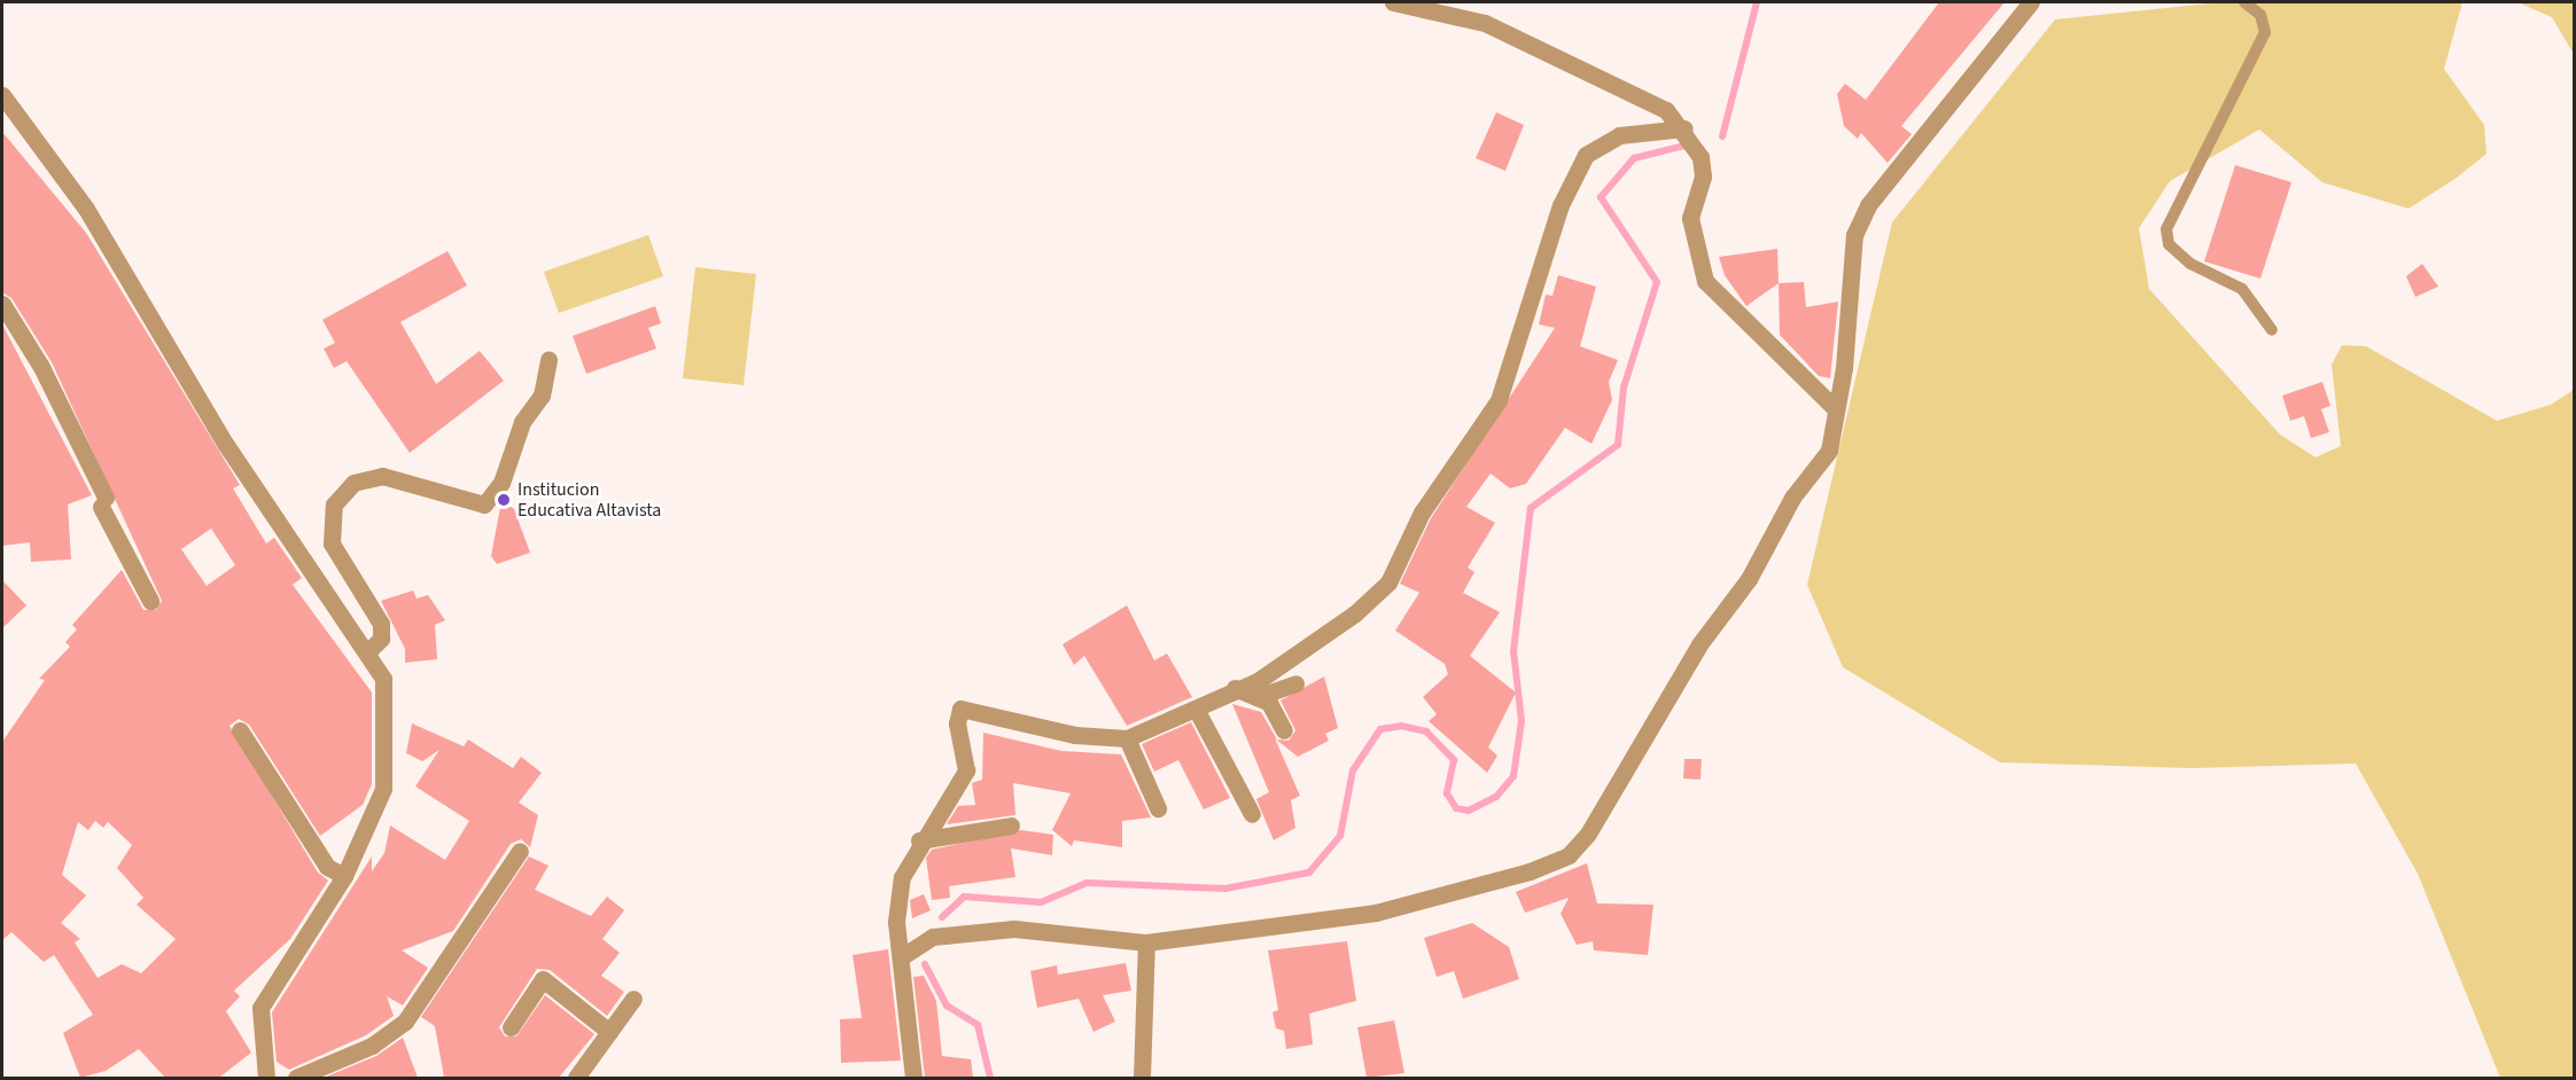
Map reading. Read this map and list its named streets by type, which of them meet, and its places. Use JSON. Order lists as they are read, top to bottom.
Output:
{
  "places": ["Institucion Educativa Altavista"]
}
